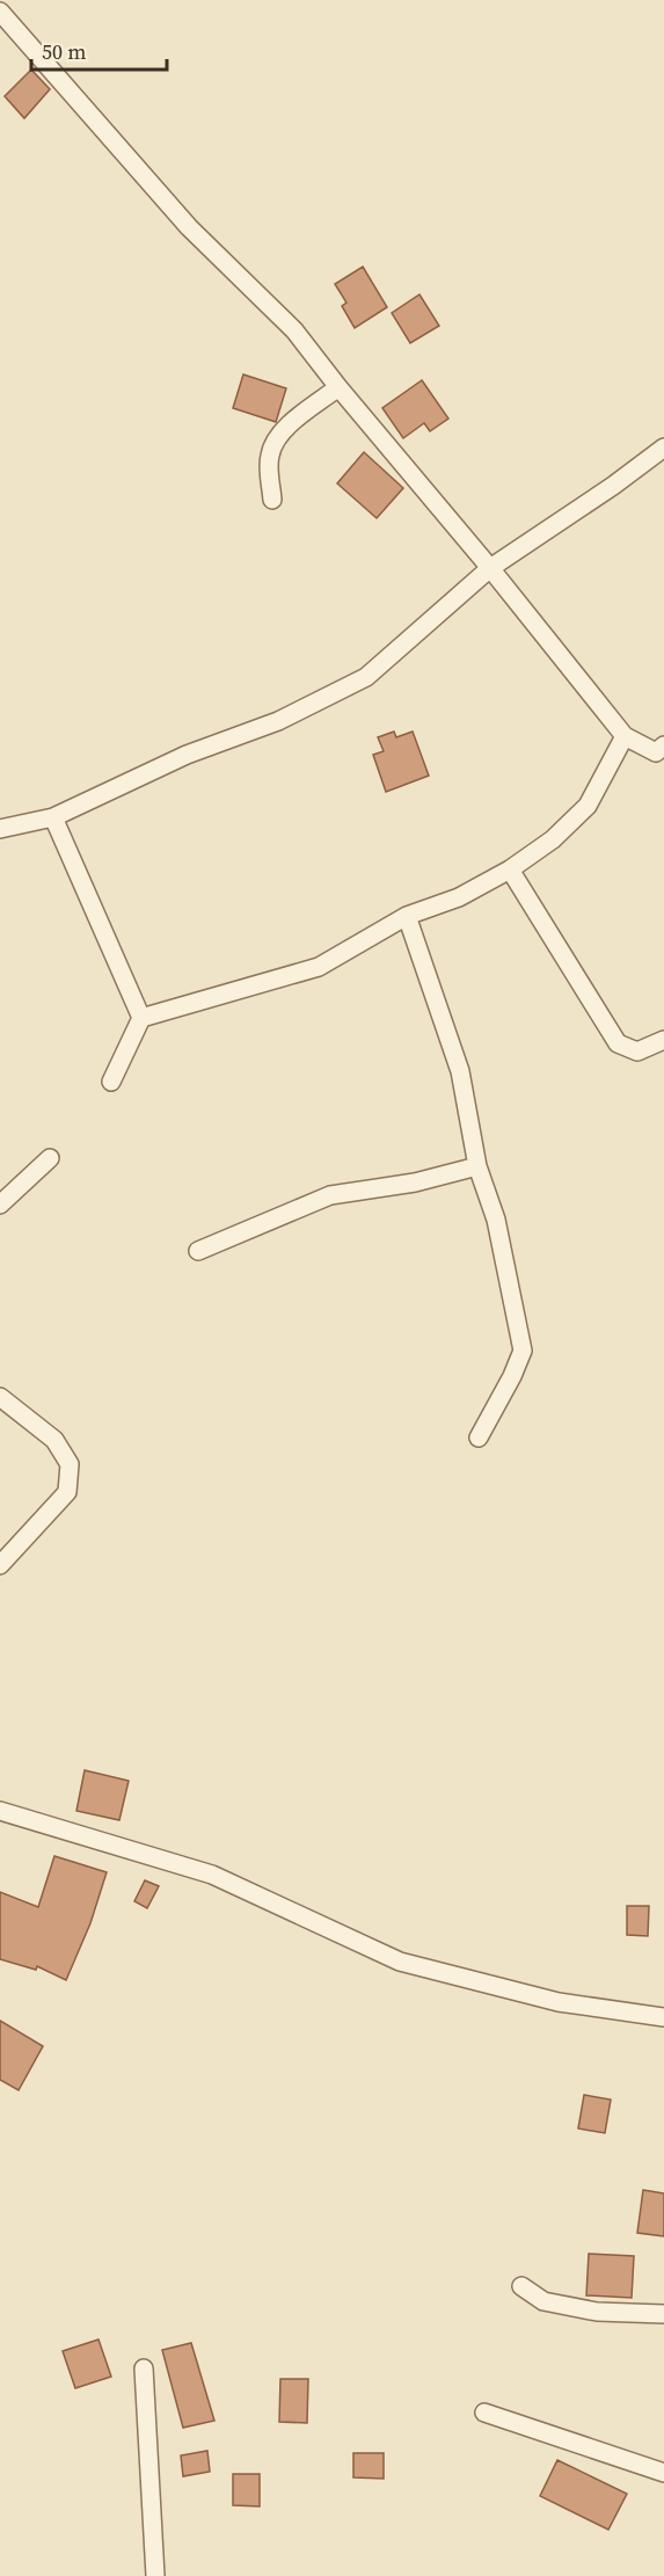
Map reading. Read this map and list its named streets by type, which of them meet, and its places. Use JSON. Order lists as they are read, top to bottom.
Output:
{
  "scale_bar": "50 m"
}
